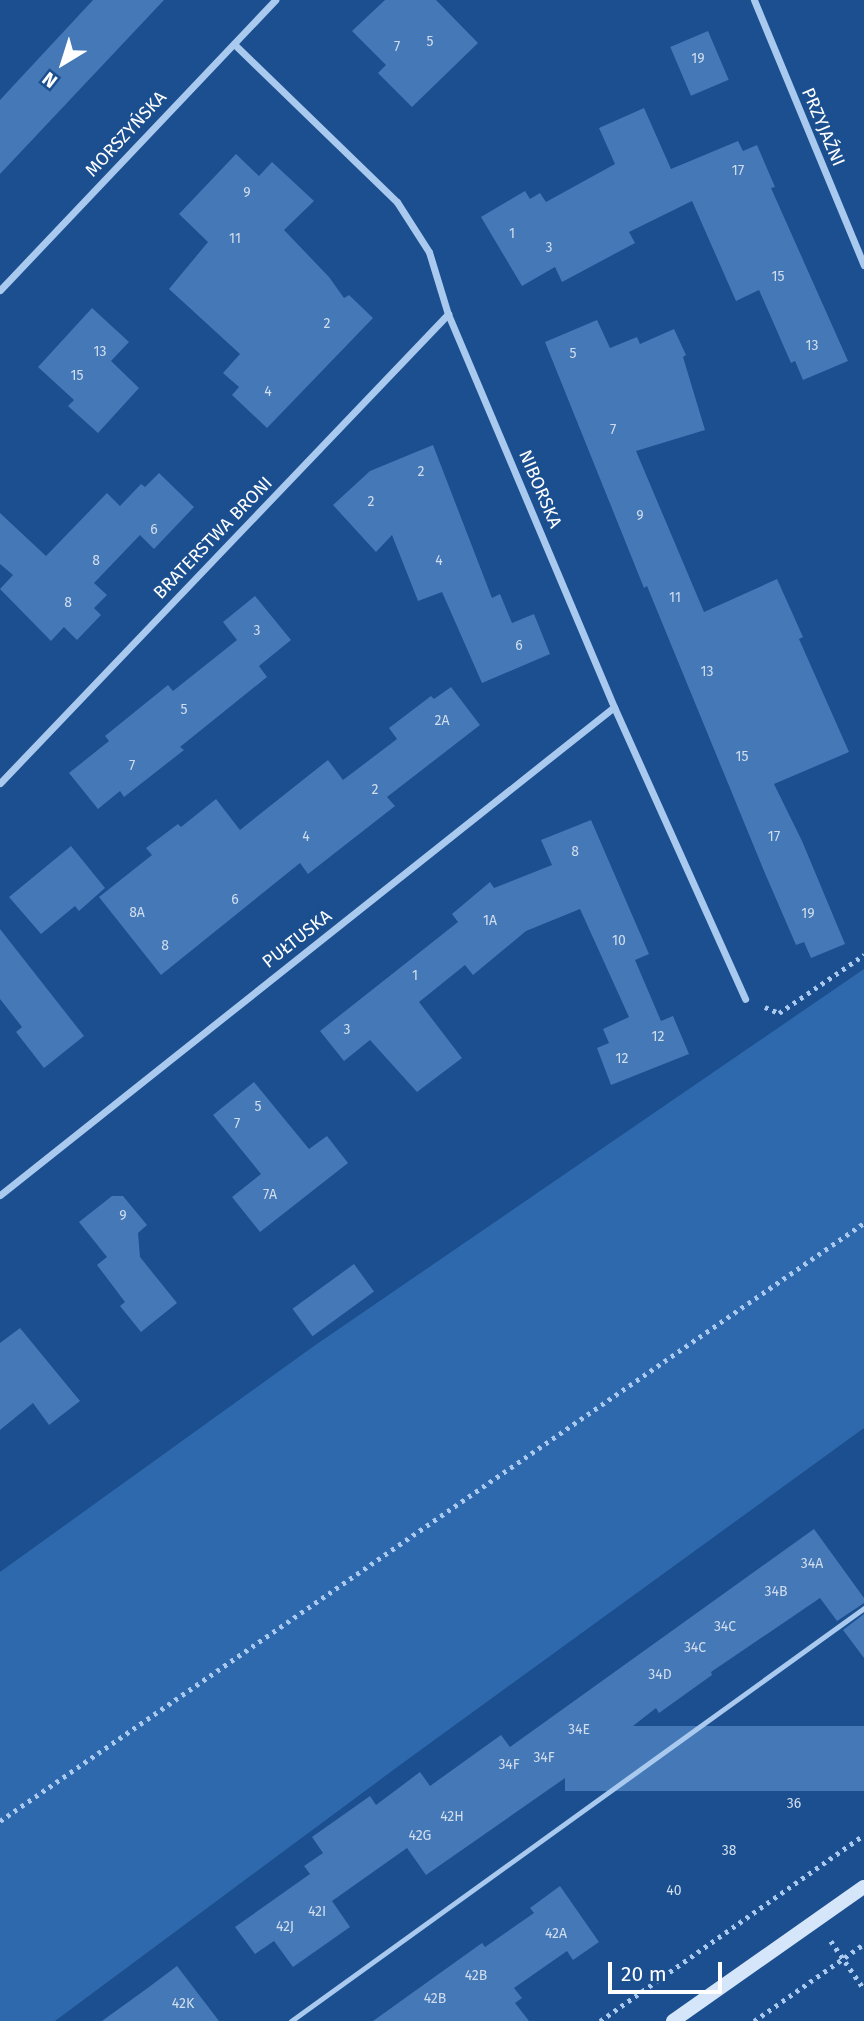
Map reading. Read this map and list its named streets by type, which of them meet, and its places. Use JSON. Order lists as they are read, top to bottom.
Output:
{
  "streets": {
    "street": [
      "PRZYJAŹNI",
      "MORSZYŃSKA",
      "NIBORSKA",
      "BRATERSTWA BRONI",
      "PUŁTUSKA"
    ]
  },
  "crossings": [
    ["MORSZYŃSKA", "NIBORSKA"],
    ["NIBORSKA", "BRATERSTWA BRONI"],
    ["NIBORSKA", "PUŁTUSKA"]
  ],
  "house_numbers": [
    "5",
    "7",
    "19",
    "17",
    "9",
    "1",
    "11",
    "3",
    "15",
    "2",
    "13",
    "13",
    "5",
    "15",
    "4",
    "7",
    "2",
    "2",
    "9",
    "6",
    "8",
    "4",
    "11",
    "8",
    "3",
    "6",
    "13",
    "5",
    "2A",
    "15",
    "7",
    "2",
    "4",
    "17",
    "8",
    "6",
    "8A",
    "19",
    "1A",
    "10",
    "8",
    "1",
    "3",
    "12",
    "12",
    "5",
    "7",
    "7A",
    "9",
    "34A",
    "34B",
    "34C",
    "34C",
    "34D",
    "34E",
    "34F",
    "34F",
    "36",
    "42H",
    "42G",
    "38",
    "40",
    "42I",
    "42J",
    "42A",
    "42B",
    "42B",
    "42K"
  ],
  "scale_bar": "20 m",
  "north": "bottom left"
}
